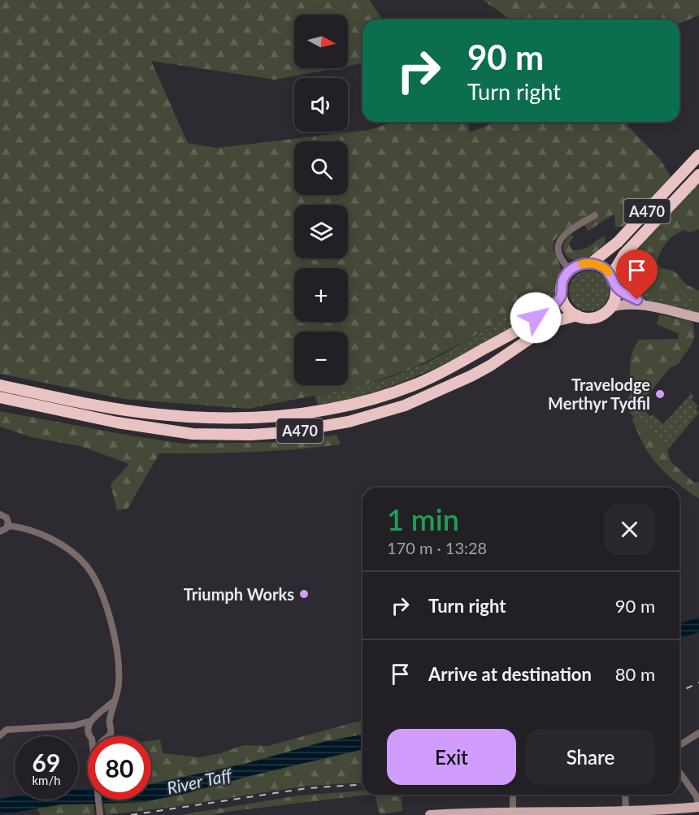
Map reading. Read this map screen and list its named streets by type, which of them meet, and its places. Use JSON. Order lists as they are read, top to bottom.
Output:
{
  "streets": {
    "highway": ["A470"]
  },
  "water": ["River Taff"],
  "places": ["Travelodge Merthyr Tydfil", "Triumph Works"],
  "north": "right",
  "page": {
    "map_buttons": ["+", "−"],
    "turn": ["90 m", "Turn right"],
    "heading": ["1 min", "170 m · 13:28"],
    "list": [
      {
        "name": "Turn right",
        "value": "90 m"
      },
      {
        "name": "Arrive at destination",
        "value": "80 m"
      }
    ],
    "buttons": ["Exit", "Share"],
    "speed": "69 km/h",
    "limit": "80"
  }
}
